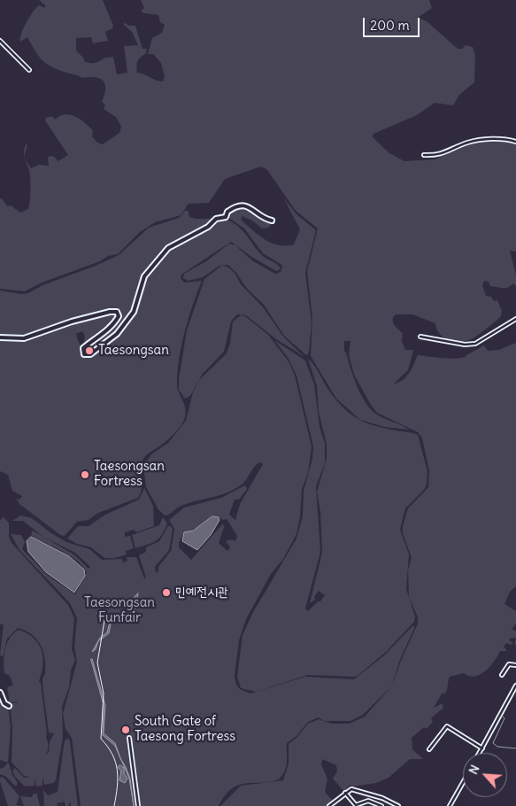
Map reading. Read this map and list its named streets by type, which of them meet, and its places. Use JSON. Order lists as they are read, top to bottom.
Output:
{
  "parks": ["Taesongsan Funfair"],
  "places": [
    "Taesongsan",
    "Taesongsan Fortress",
    "민예전시관",
    "South Gate of Taesong Fortress"
  ],
  "scale_bar": "200 m",
  "north": "top left"
}
